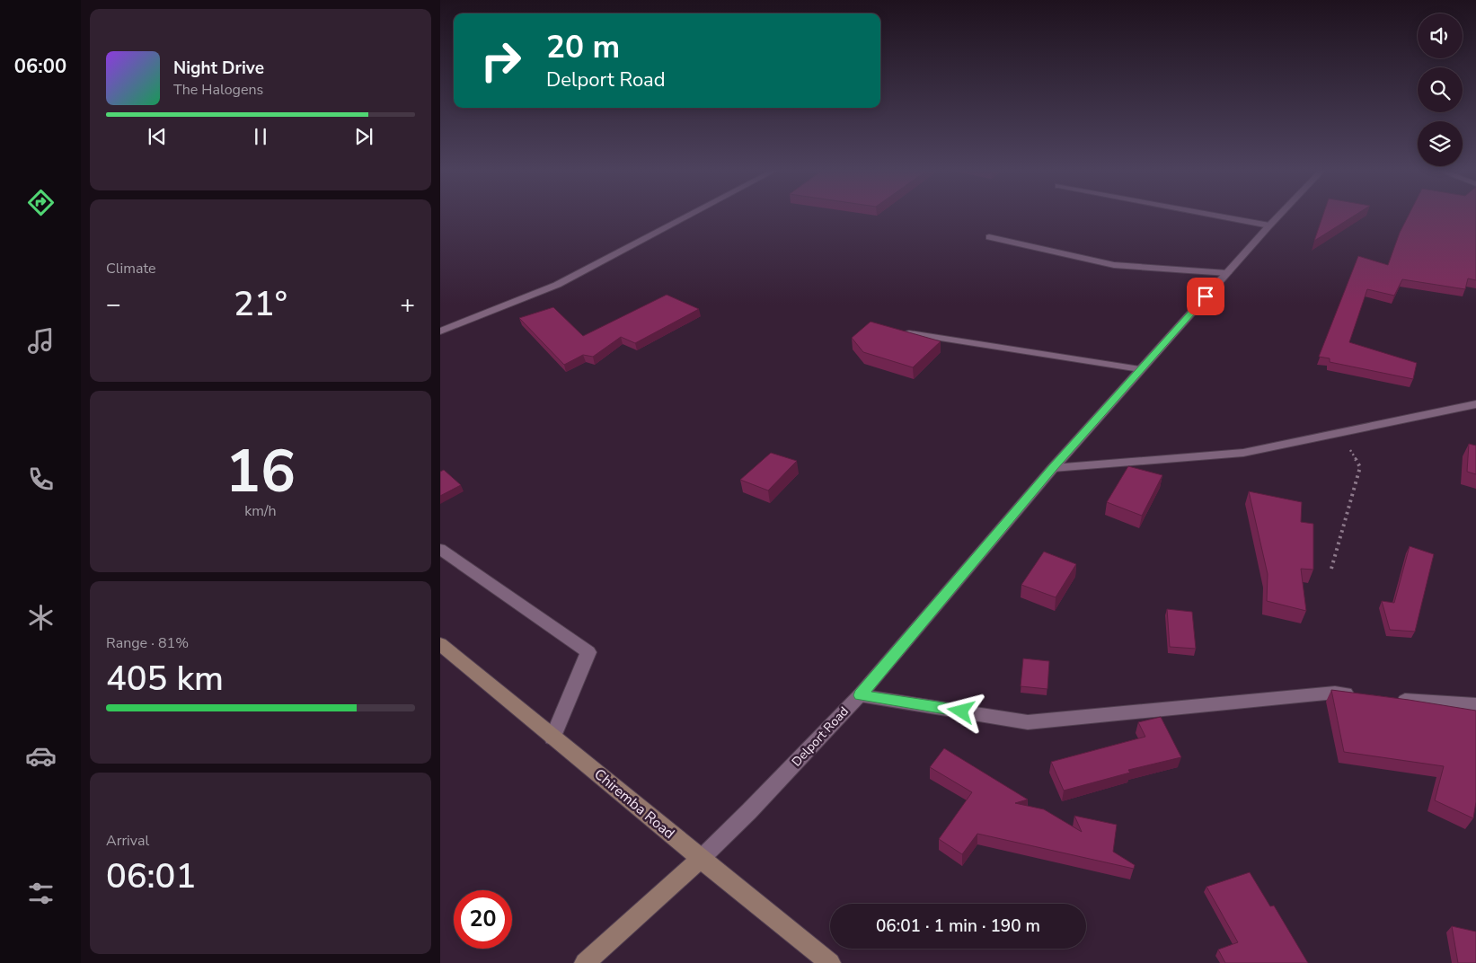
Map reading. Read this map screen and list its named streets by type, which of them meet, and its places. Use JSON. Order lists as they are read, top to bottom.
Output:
{
  "streets": {
    "main road": ["Delport Road", "Chiremba Road"]
  },
  "crossings": [
    ["Delport Road", "Chiremba Road"]
  ],
  "page": {
    "tabs": "06:00",
    "turn": ["20 m", "Delport Road"],
    "song": ["Night Drive", "The Halogens"],
    "tile": [
      "Climate",
      ["16", "km/h"],
      ["Range · 81%", "405 km"],
      ["Arrival", "06:01"]
    ],
    "heat": ["−", "21°", "+"],
    "limit": "20",
    "trip": "06:01 · 1 min · 190 m"
  }
}
